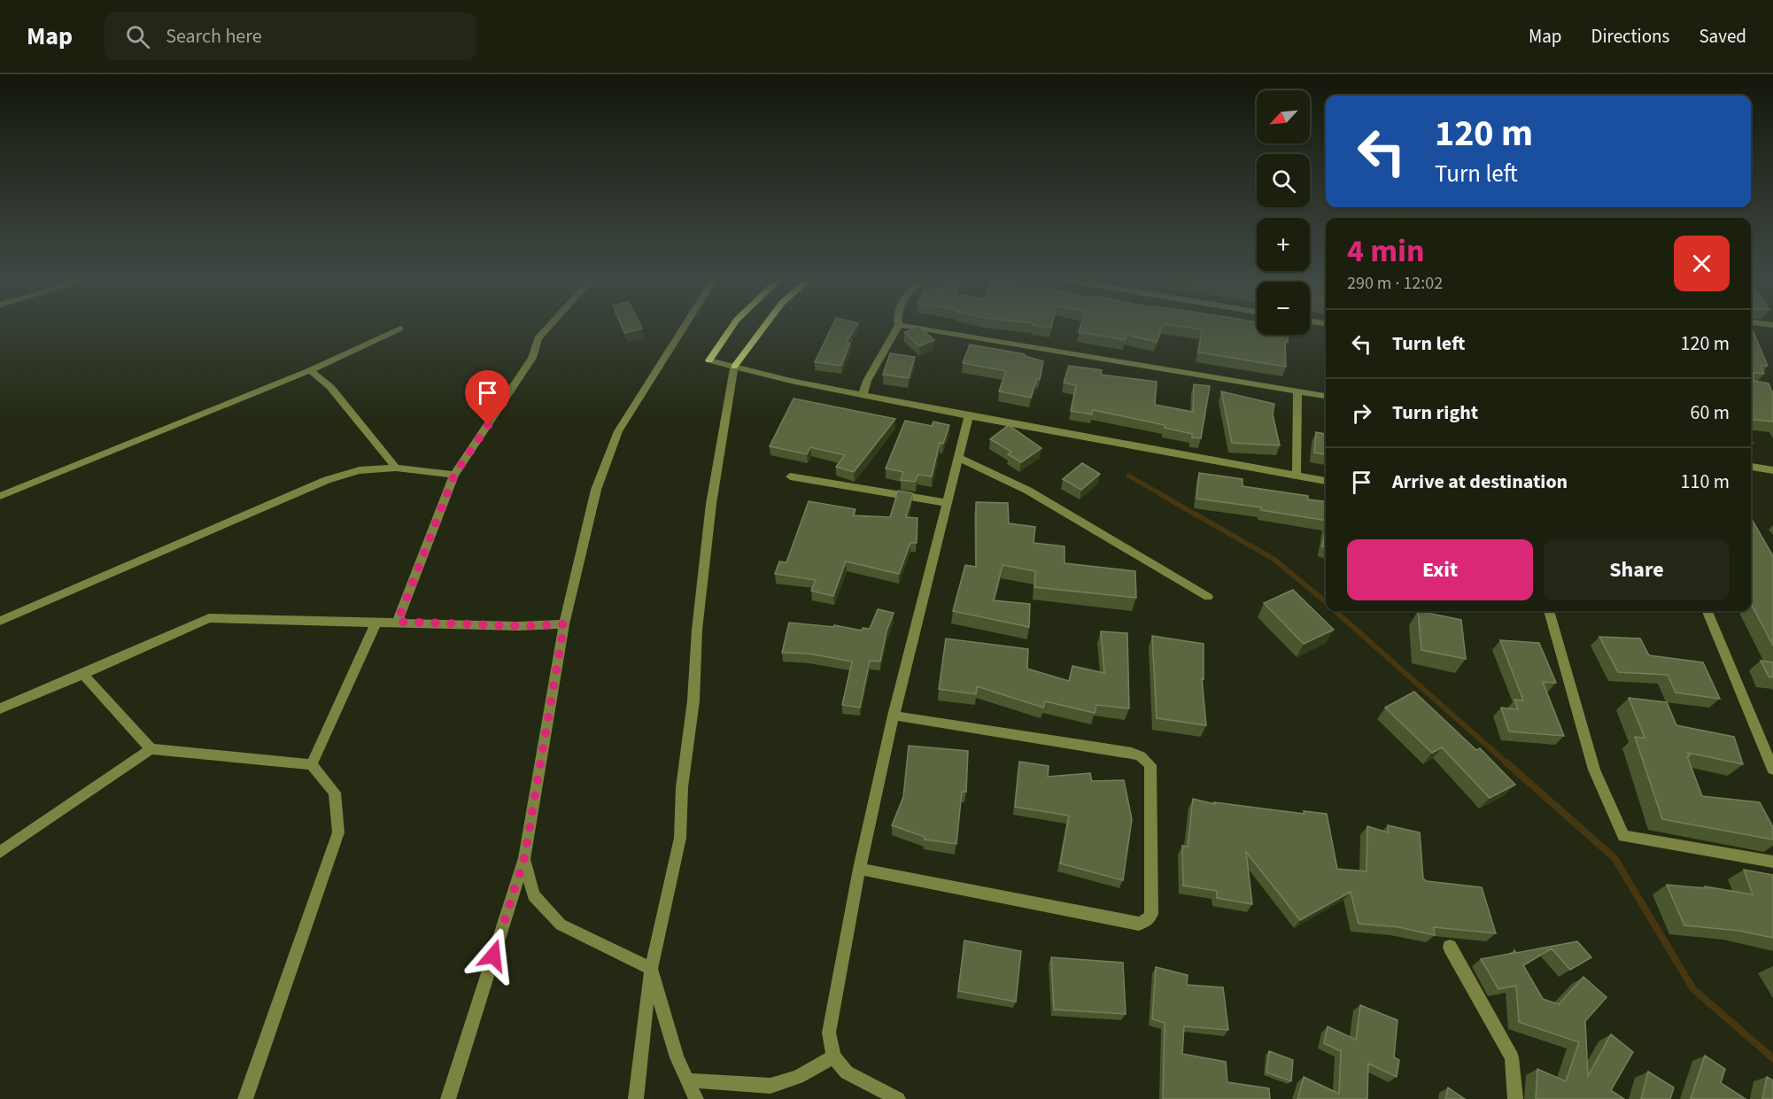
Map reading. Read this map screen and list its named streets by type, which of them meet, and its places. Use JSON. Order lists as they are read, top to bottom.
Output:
{
  "north": "bottom left",
  "page": {
    "header": "Map",
    "search": "Search here",
    "nav": ["Map", "Directions", "Saved"],
    "map_buttons": ["+", "−"],
    "turn": ["120 m", "Turn left"],
    "heading": ["4 min", "290 m · 12:02"],
    "list": [
      {
        "name": "Turn left",
        "value": "120 m"
      },
      {
        "name": "Turn right",
        "value": "60 m"
      },
      {
        "name": "Arrive at destination",
        "value": "110 m"
      }
    ],
    "buttons": ["Exit", "Share"]
  }
}
